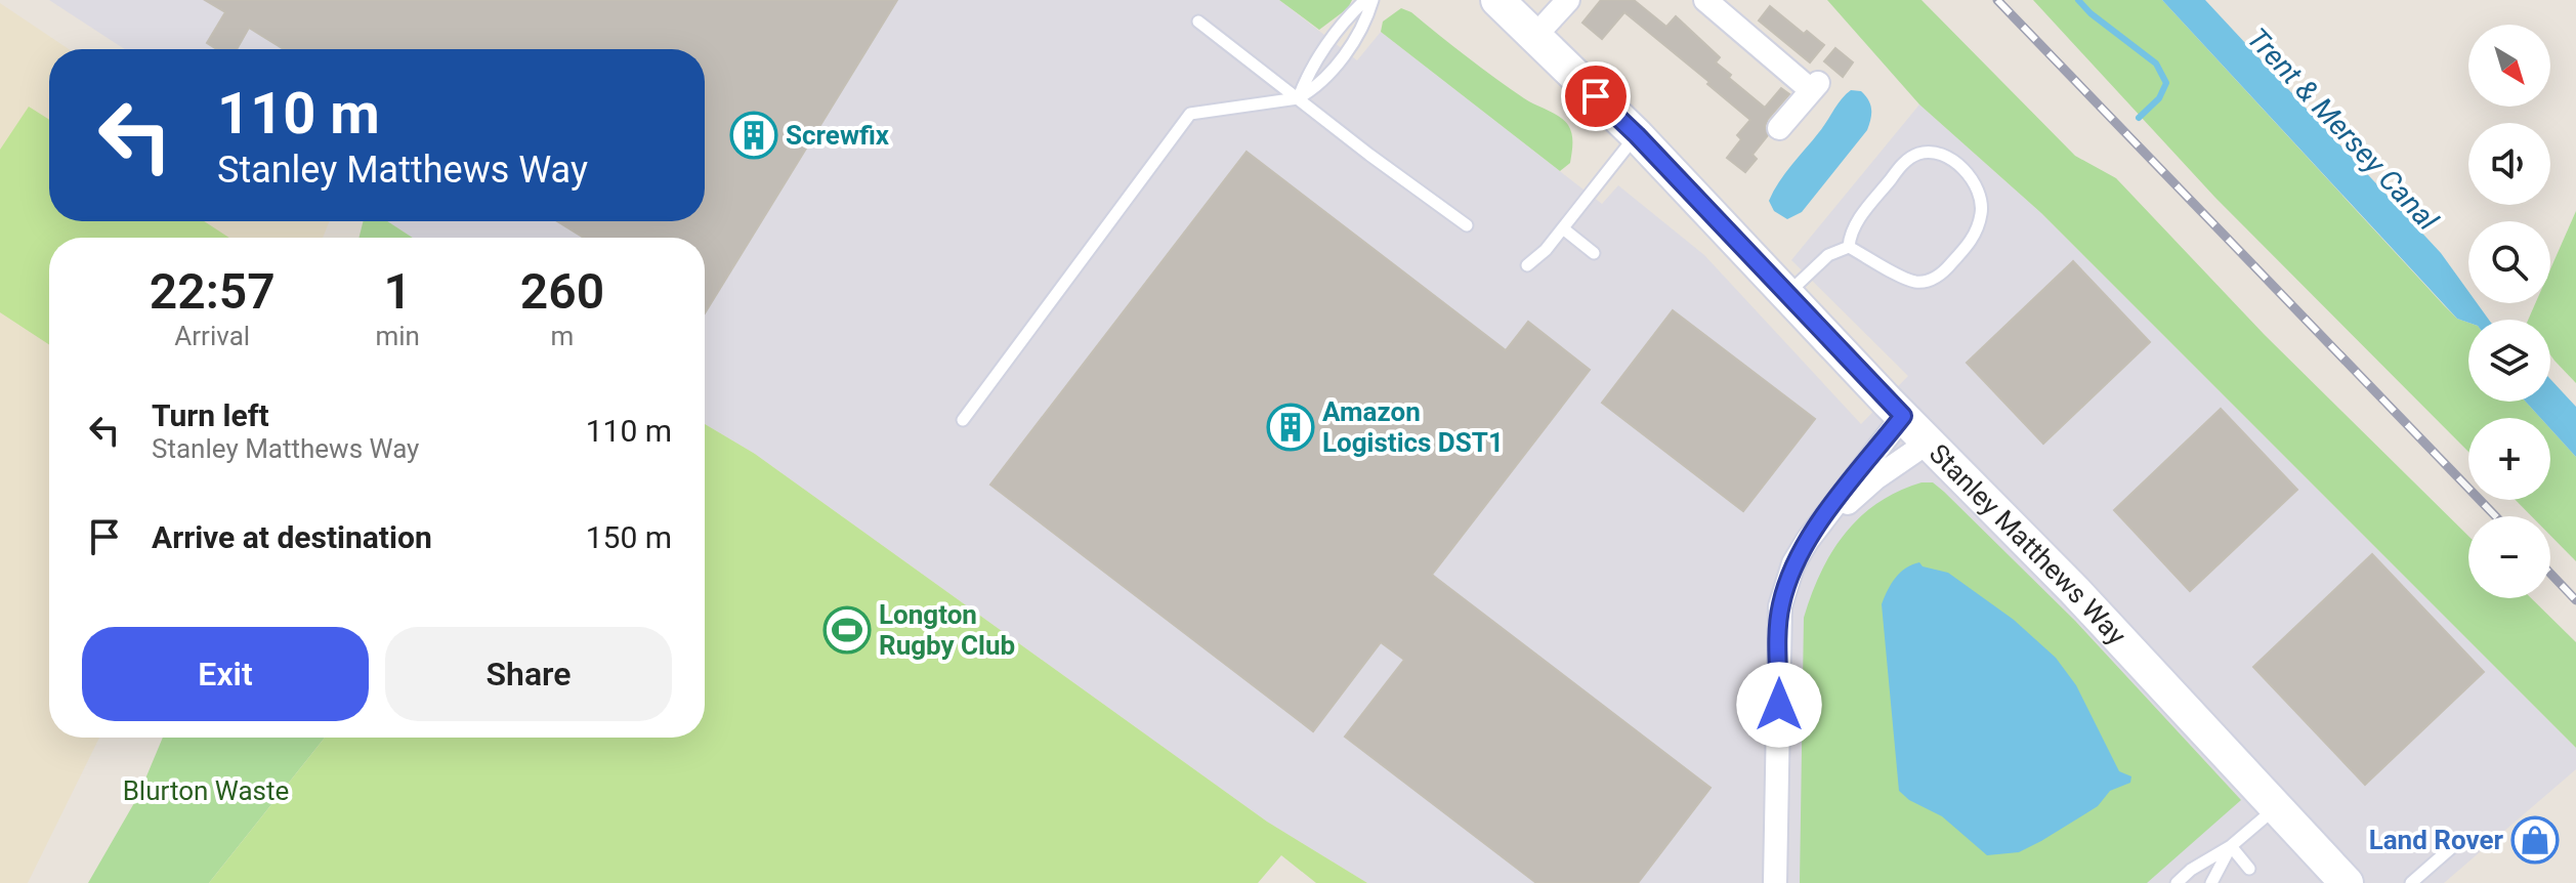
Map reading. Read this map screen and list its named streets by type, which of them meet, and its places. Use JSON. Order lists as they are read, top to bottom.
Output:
{
  "streets": {
    "main road": ["Stanley Matthews Way"]
  },
  "water": ["Trent & Mersey Canal"],
  "parks": ["Blurton Waste"],
  "places": {
    "building": ["Screwfix", "Amazon Logistics DST1"],
    "sports": ["Longton Rugby Club"],
    "shop": ["Land Rover"]
  },
  "north": "bottom right",
  "page": {
    "map_buttons": ["+", "−"],
    "turn": ["110 m", "Stanley Matthews Way"],
    "eta": [
      "22:57",
      "Arrival",
      "1",
      "min",
      "260",
      "m"
    ],
    "list": [
      {
        "name": "Turn left",
        "note": "Stanley Matthews Way",
        "value": "110 m"
      },
      {
        "name": "Arrive at destination",
        "value": "150 m"
      }
    ],
    "buttons": ["Exit", "Share"]
  }
}
